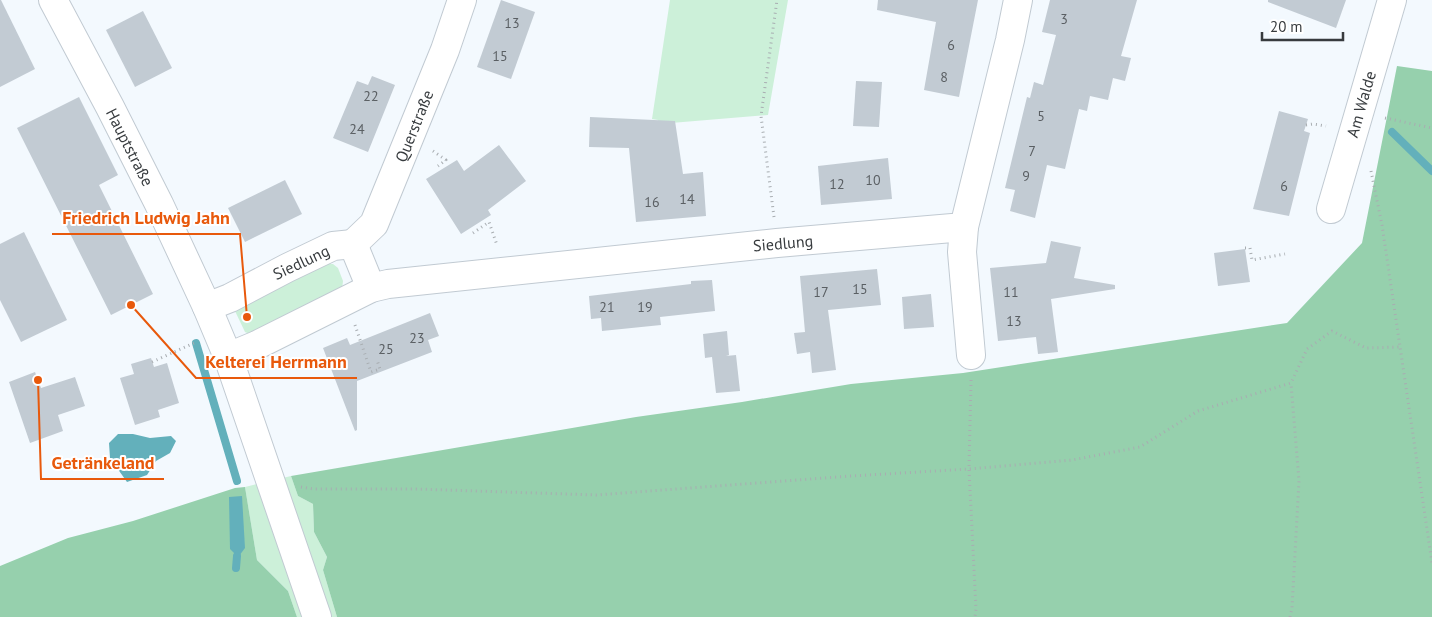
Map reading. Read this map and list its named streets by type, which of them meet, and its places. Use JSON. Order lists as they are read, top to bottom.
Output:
{
  "streets": {
    "street": [
      "Am Walde",
      "Querstraße",
      "Hauptstraße",
      "Siedlung"
    ]
  },
  "crossings": [
    ["Querstraße", "Siedlung"],
    ["Hauptstraße", "Siedlung"]
  ],
  "places": ["Kelterei Herrmann", "Friedrich Ludwig Jahn", "Getränkeland"],
  "house_numbers": [
    "3",
    "13",
    "6",
    "15",
    "8",
    "22",
    "5",
    "24",
    "7",
    "9",
    "10",
    "12",
    "6",
    "14",
    "16",
    "15",
    "17",
    "11",
    "21",
    "19",
    "13",
    "23",
    "25"
  ],
  "scale_bar": "20 m"
}
